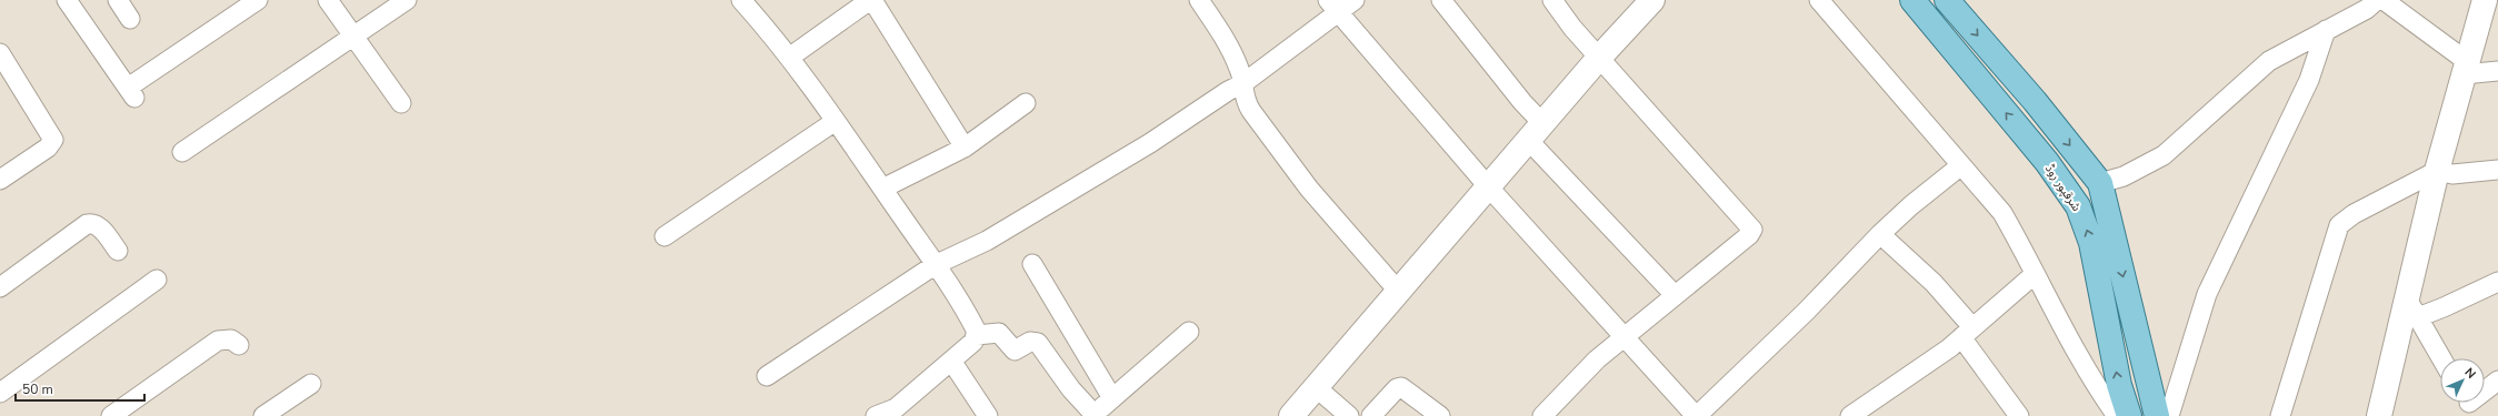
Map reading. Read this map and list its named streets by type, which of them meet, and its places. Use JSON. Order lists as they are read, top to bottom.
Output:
{
  "streets": {
    "main road": ["شرقپور روڈ"]
  },
  "scale_bar": "50 m",
  "north": "top right"
}
